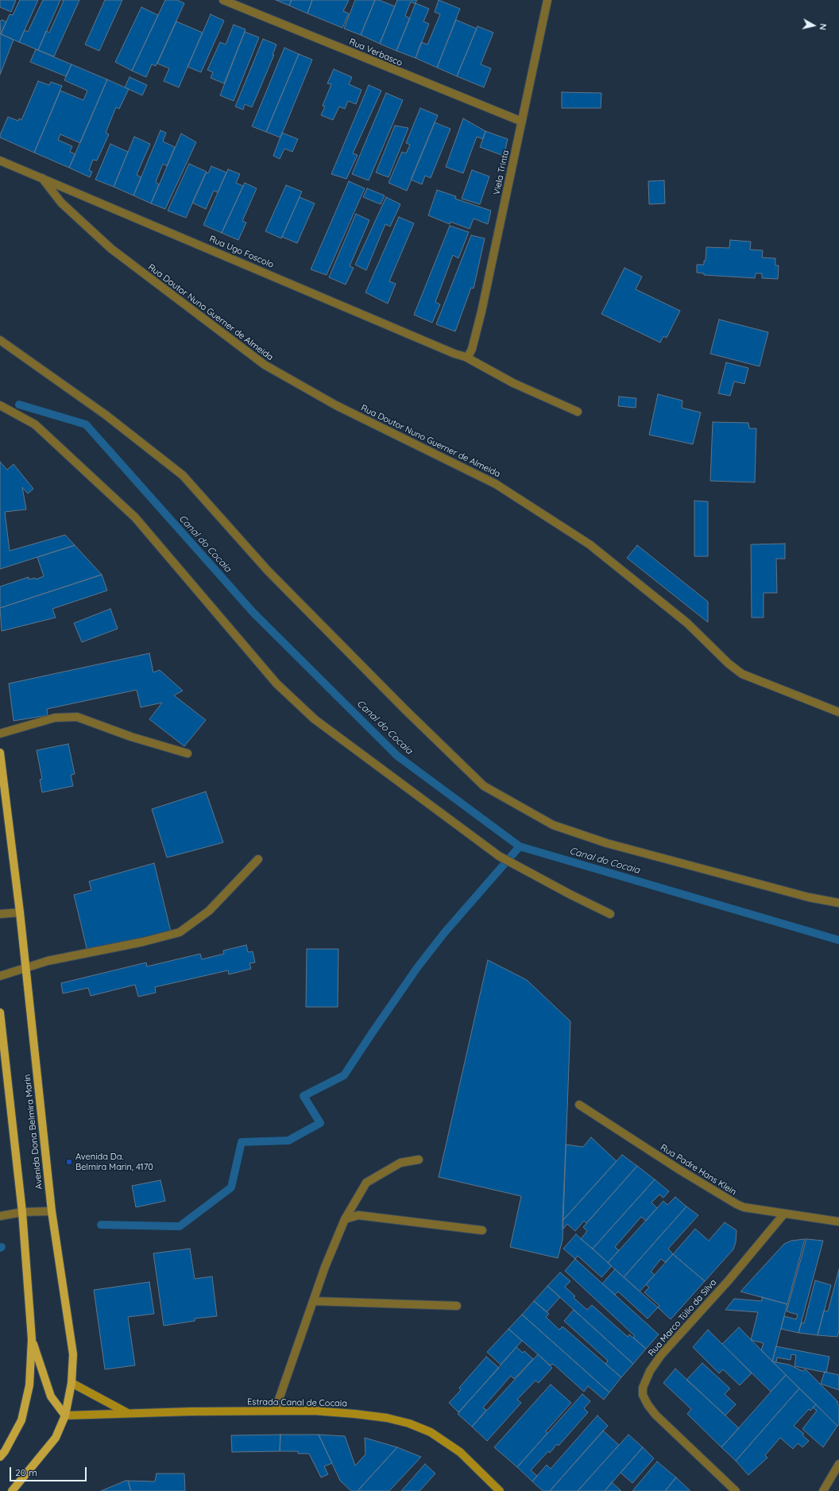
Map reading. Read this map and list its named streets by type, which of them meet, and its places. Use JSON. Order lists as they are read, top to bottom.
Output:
{
  "streets": {
    "main road": ["Avenida Dona Belmira Marin", "Estrada Canal de Cocaia"],
    "street": [
      "Rua Verbasco",
      "Viela Trinta",
      "Rua Ugo Foscolo",
      "Rua Doutor Nuno Guerner de Almeida",
      "Rua Padre Hans Klein",
      "Rua Marco Túlio da Silva"
    ]
  },
  "crossings": [
    ["Rua Verbasco", "Viela Trinta"],
    ["Viela Trinta", "Rua Ugo Foscolo"],
    ["Rua Ugo Foscolo", "Rua Doutor Nuno Guerner de Almeida"],
    ["Avenida Dona Belmira Marin", "Estrada Canal de Cocaia"],
    ["Rua Padre Hans Klein", "Rua Marco Túlio da Silva"]
  ],
  "water": ["Canal do Cocaia"],
  "places": ["Avenida Da. Belmira Marin, 4170"],
  "scale_bar": "20 m",
  "north": "right"
}
